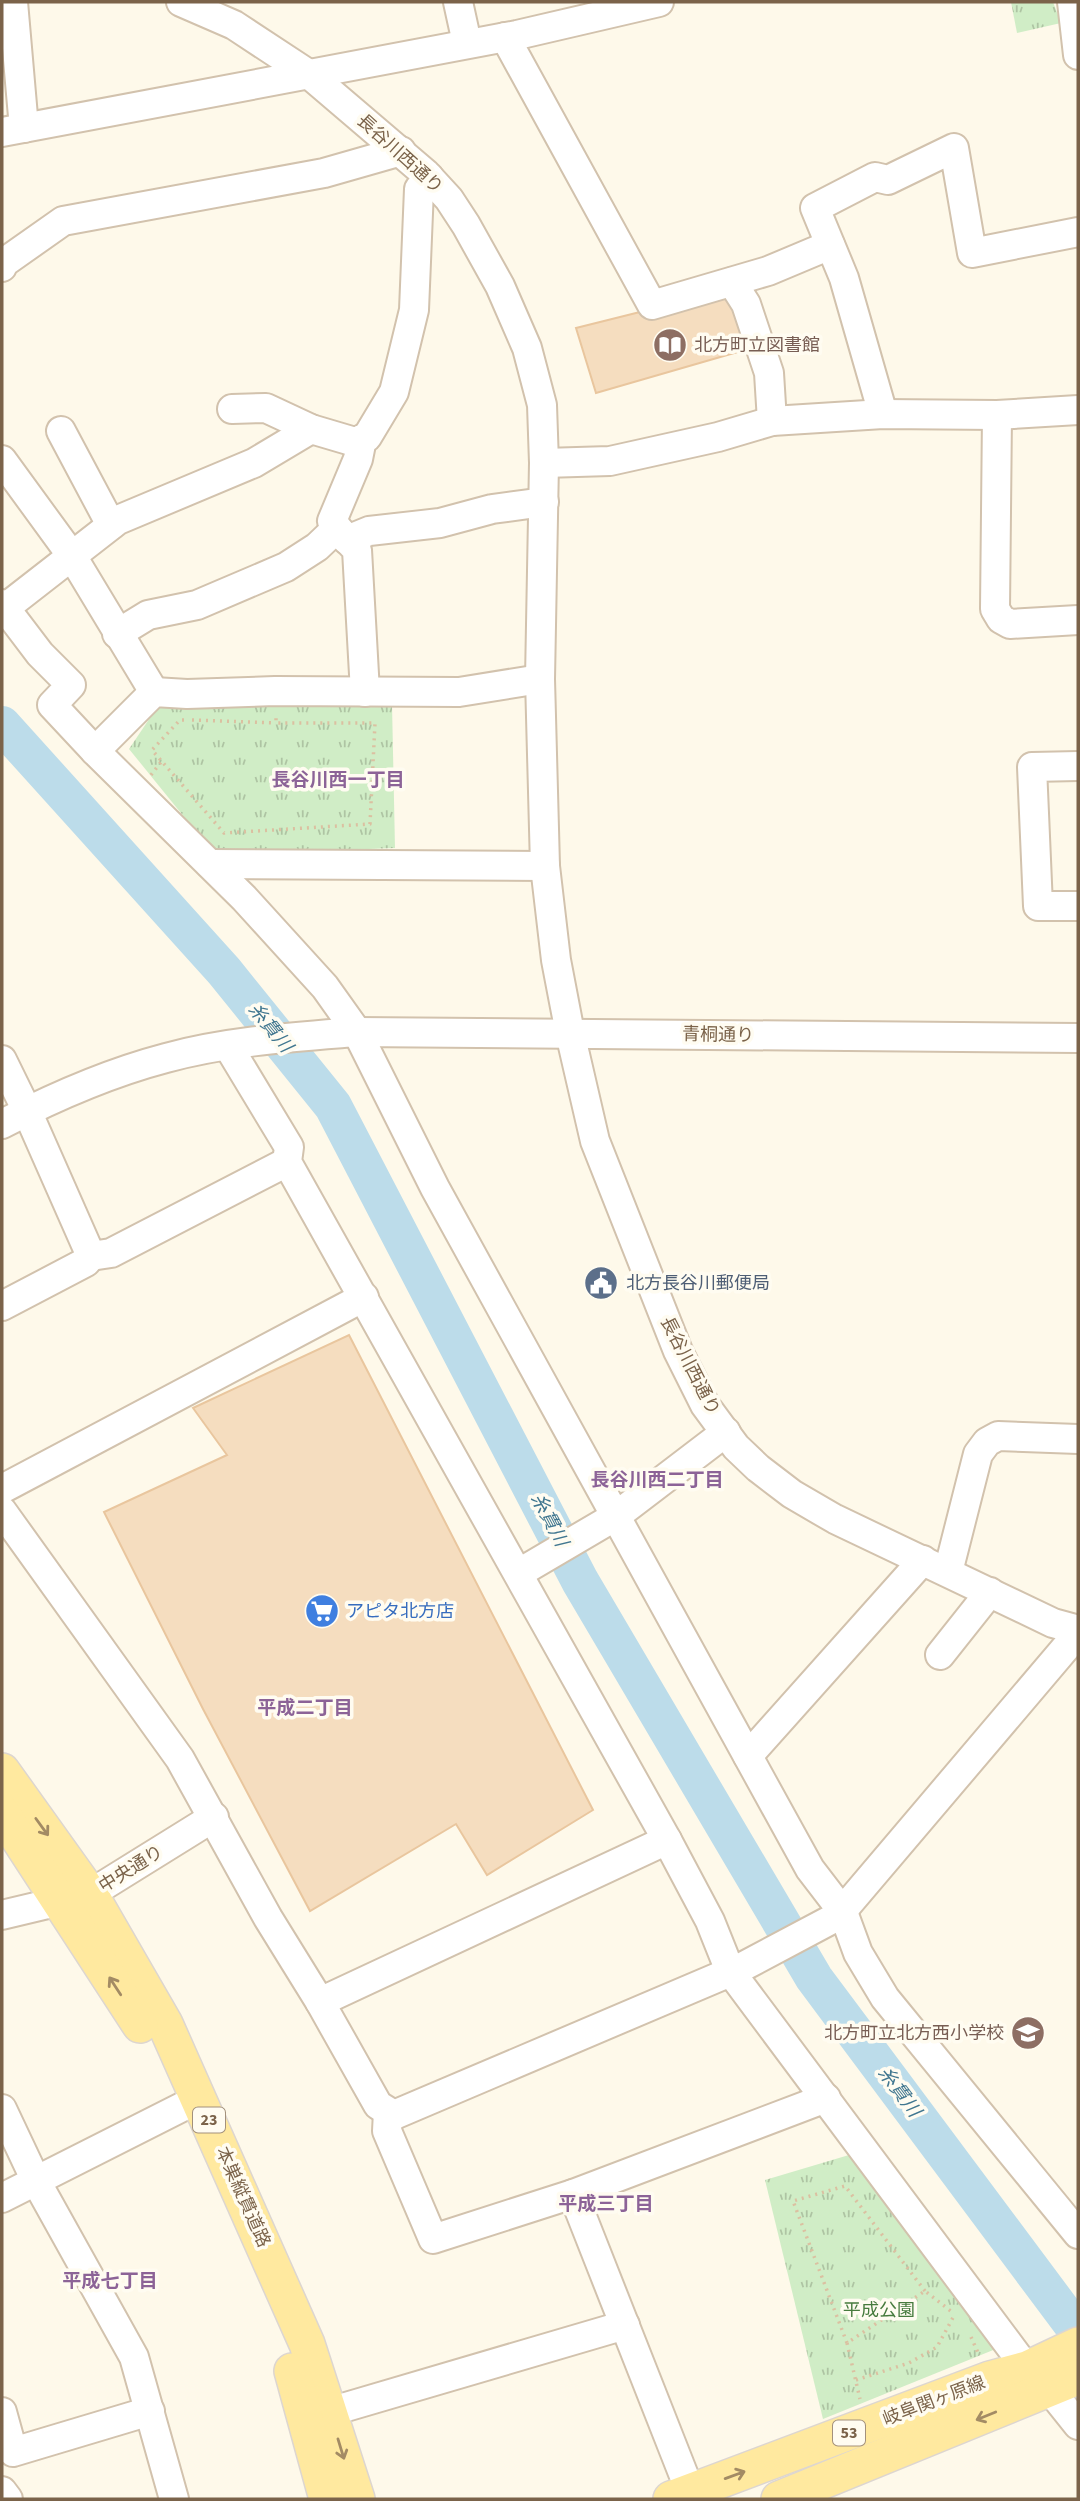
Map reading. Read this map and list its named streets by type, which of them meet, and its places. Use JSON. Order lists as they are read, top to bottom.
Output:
{
  "streets": {
    "main road": [
      "23",
      "本巣縦貫道路",
      "岐阜関ヶ原線",
      "53"
    ],
    "street": ["長谷川西通り", "青桐通り", "中央通り"]
  },
  "crossings": [
    ["長谷川西通り", "青桐通り"],
    ["中央通り", "本巣縦貫道路"]
  ],
  "districts": [
    "長谷川西一丁目",
    "長谷川西二丁目",
    "平成二丁目",
    "平成三丁目",
    "平成七丁目"
  ],
  "water": ["糸貫川"],
  "parks": ["平成公園"],
  "places": {
    "library": ["北方町立図書館"],
    "public building": ["北方長谷川郵便局"],
    "supermarket": ["アピタ北方店"],
    "school or university": ["北方町立北方西小学校"]
  }
}
